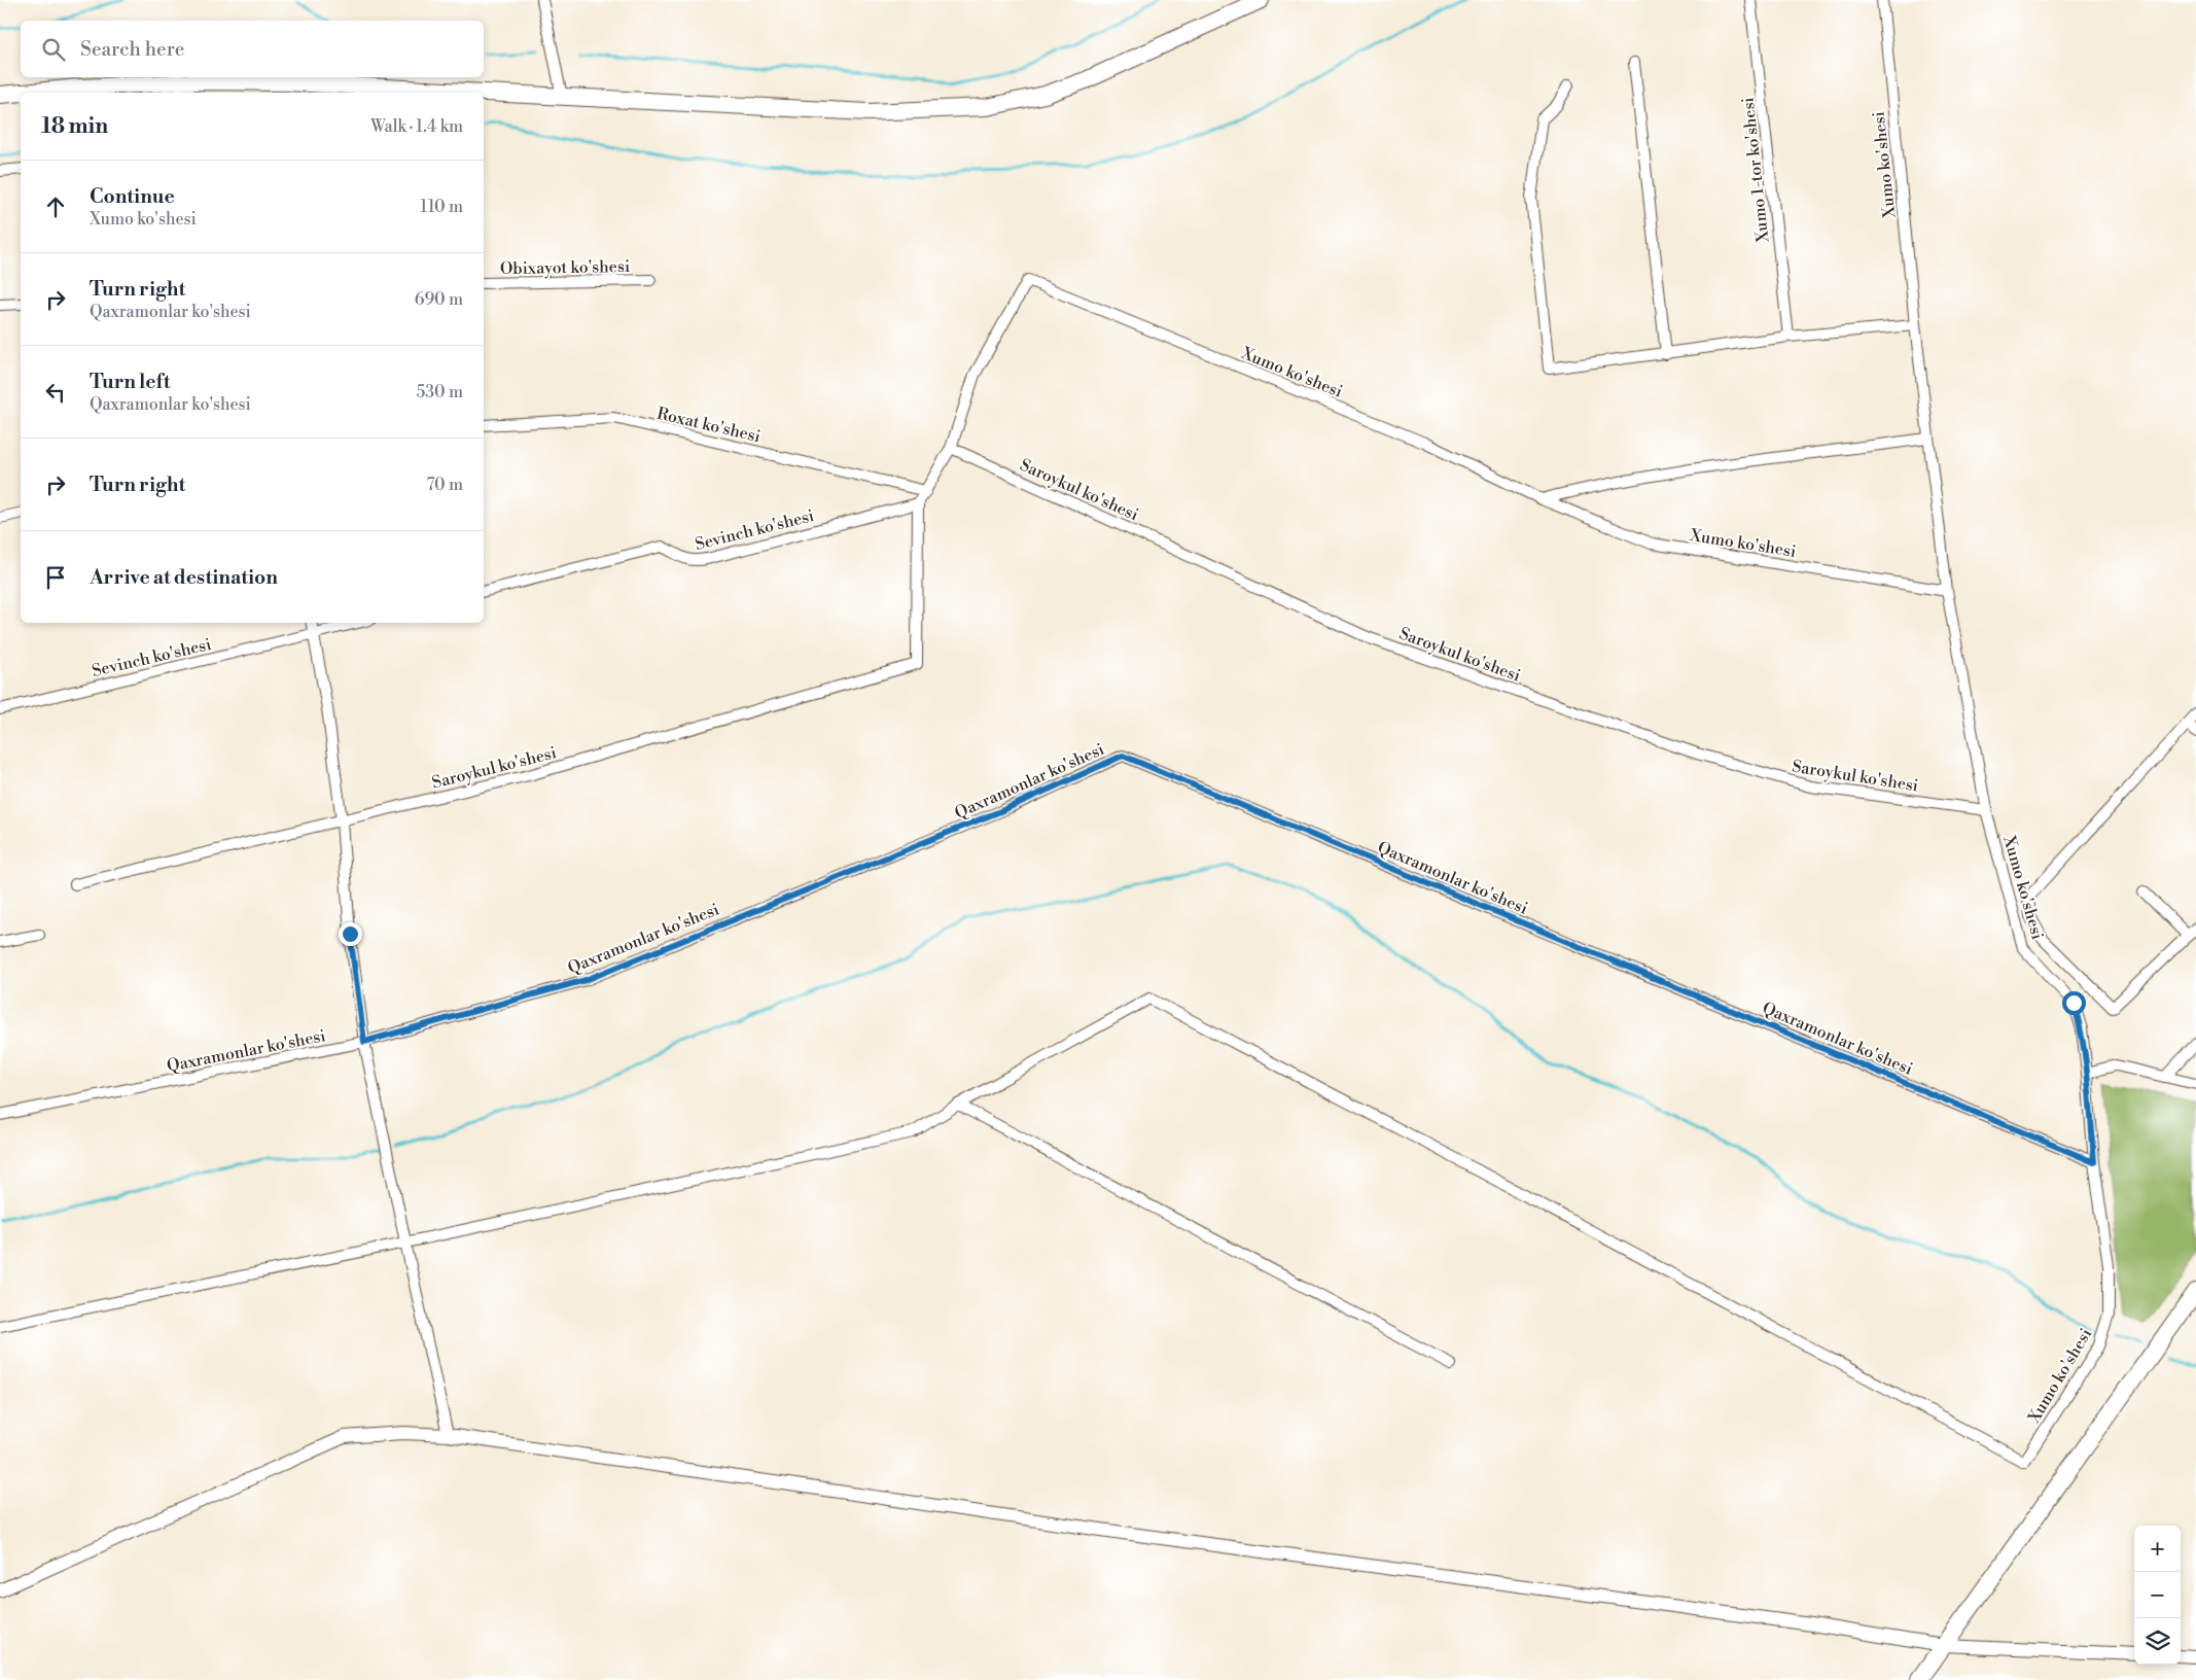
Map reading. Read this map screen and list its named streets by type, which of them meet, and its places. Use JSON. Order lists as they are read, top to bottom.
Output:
{
  "streets": {
    "street": [
      "Xumo ko'shesi",
      "Xumo 1-tor ko'shesi",
      "Obixayot ko'shesi",
      "Roxat ko'shesi",
      "Saroykul ko'shesi",
      "Sevinch ko'shesi",
      "Qaxramonlar ko'shesi"
    ]
  },
  "crossings": [
    ["Xumo ko'shesi", "Saroykul ko'shesi"],
    ["Xumo ko'shesi", "Qaxramonlar ko'shesi"],
    ["Saroykul ko'shesi", "Sevinch ko'shesi"]
  ],
  "page": {
    "search": "Search here",
    "heading": ["18 min", "Walk · 1.4 km"],
    "list": [
      ["Continue", "Xumo ko'shesi", "110 m"],
      ["Turn right", "Qaxramonlar ko'shesi", "690 m"],
      ["Turn left", "Qaxramonlar ko'shesi", "530 m"],
      ["Turn right", "70 m"],
      "Arrive at destination"
    ],
    "map_buttons": ["+", "−"]
  }
}
